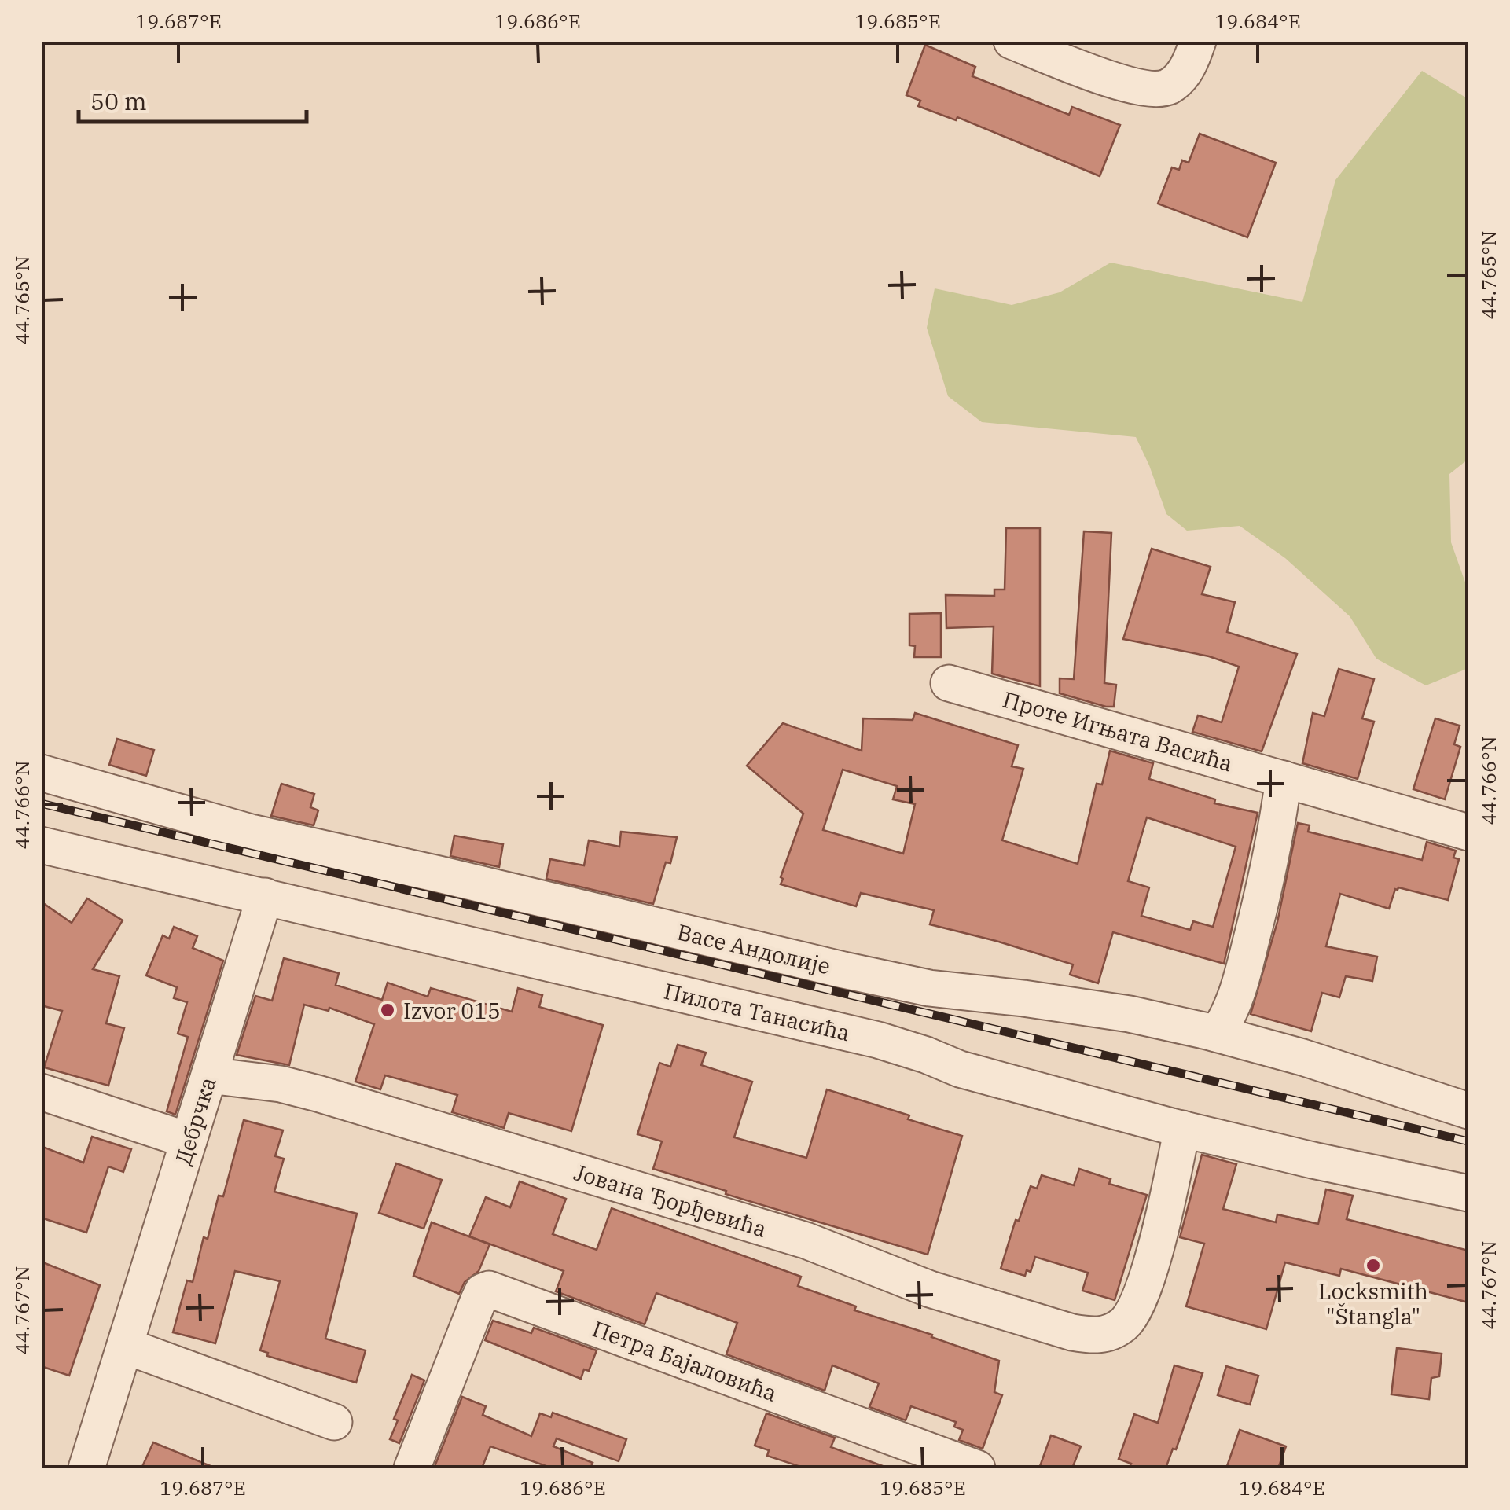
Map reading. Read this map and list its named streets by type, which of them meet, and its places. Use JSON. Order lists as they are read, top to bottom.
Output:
{
  "streets": {
    "street": [
      "Проте Игњата Васића",
      "Васе Андолије",
      "Пилота Танасића",
      "Дебрчка",
      "Јована Ђорђевића",
      "Петра Бајаловића"
    ]
  },
  "crossings": [
    ["Пилота Танасића", "Дебрчка"],
    ["Пилота Танасића", "Јована Ђорђевића"],
    ["Дебрчка", "Јована Ђорђевића"]
  ],
  "places": ["Izvor 015", "Locksmith \"Štangla\""],
  "scale_bar": "50 m",
  "coordinates": [
    "19.687°E",
    "19.686°E",
    "19.685°E",
    "19.684°E",
    "44.765°N",
    "44.766°N",
    "44.767°N"
  ]
}
